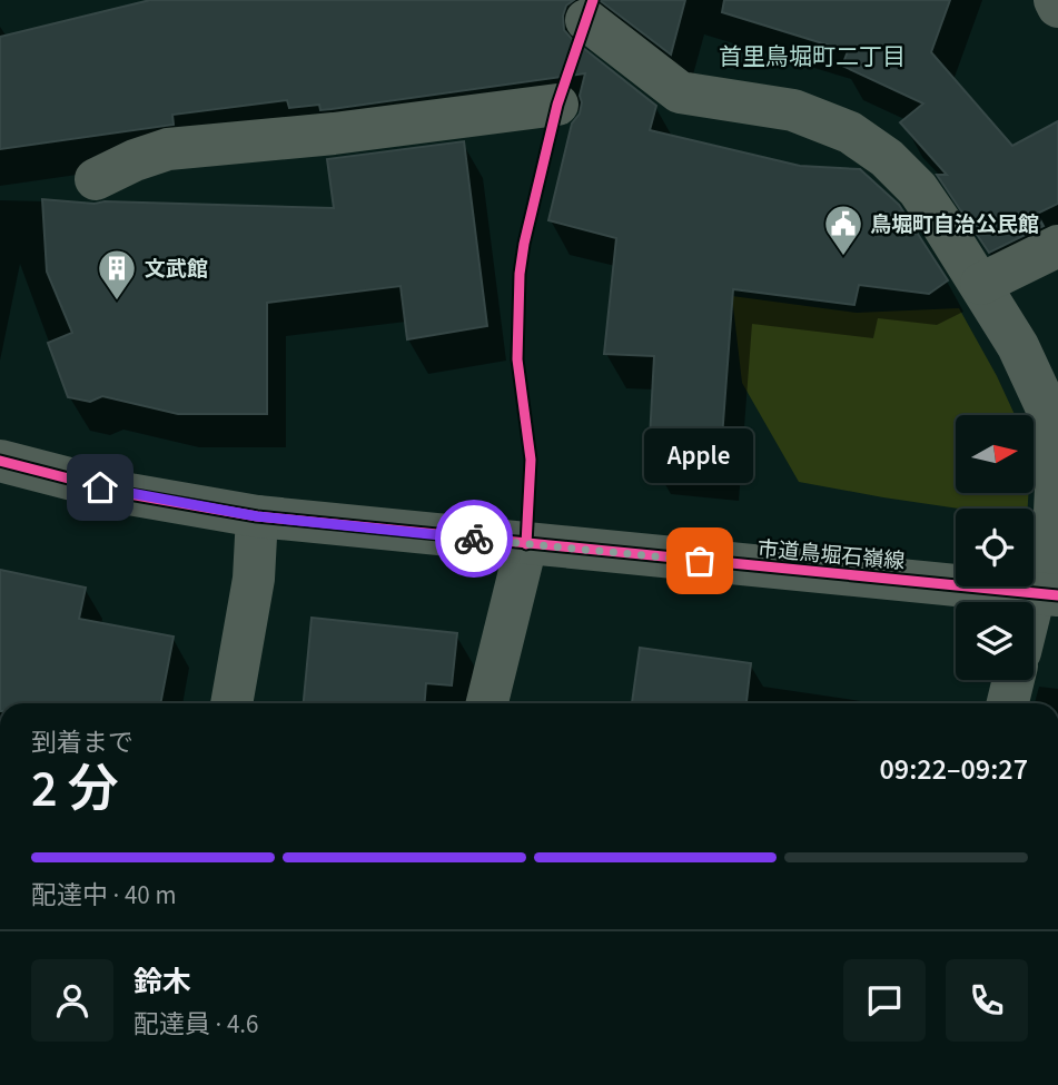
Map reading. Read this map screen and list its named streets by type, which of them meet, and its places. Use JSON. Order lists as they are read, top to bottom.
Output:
{
  "streets": {
    "street": ["市道鳥堀石嶺線"]
  },
  "districts": ["首里鳥堀町二丁目"],
  "places": {
    "public building": ["鳥堀町自治公民館"],
    "building": ["文武館"],
    "other": ["Apple"]
  },
  "north": "right",
  "page": {
    "bubble": "Apple",
    "heading": ["2 分", "到着まで", "09:22–09:27"],
    "panel": ["鈴木", "配達員 · 4.6"],
    "bar": "配達中 · 40 m"
  }
}
